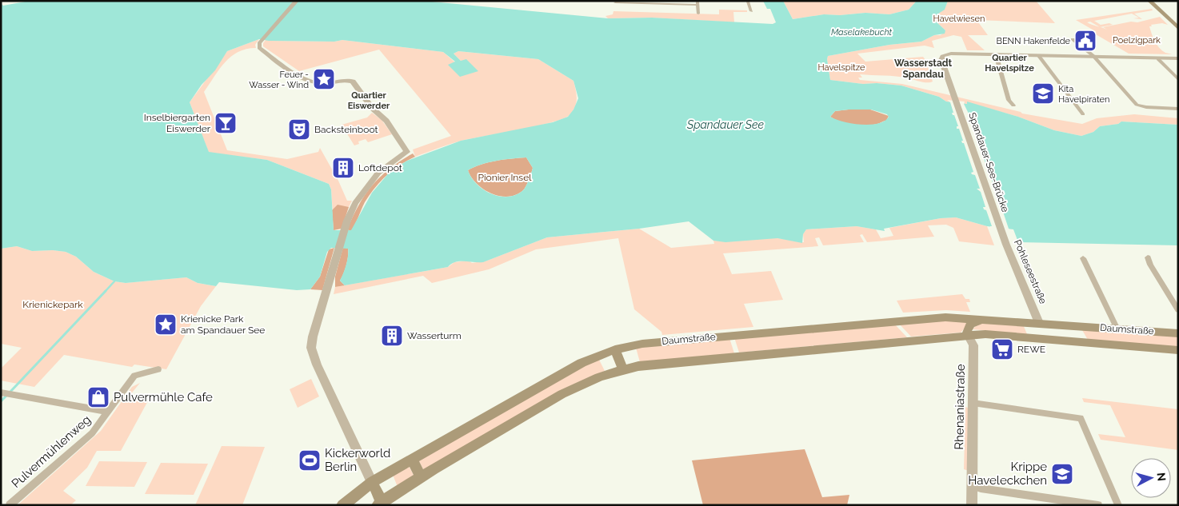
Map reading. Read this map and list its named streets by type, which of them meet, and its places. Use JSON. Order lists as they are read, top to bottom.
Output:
{
  "streets": {
    "main road": ["Daumstraße"],
    "street": [
      "Spandauer-See-Brücke",
      "Pohleseestraße",
      "Rhenaniastraße",
      "Pulvermühlenweg"
    ]
  },
  "crossings": [
    ["Spandauer-See-Brücke", "Pohleseestraße"],
    ["Pohleseestraße", "Daumstraße"],
    ["Daumstraße", "Rhenaniastraße"]
  ],
  "districts": ["Quartier Havelspitze", "Wasserstadt Spandau", "Quartier Eiswerder"],
  "water": ["Maselakebucht", "Spandauer See"],
  "parks": [
    "Havelwiesen",
    "Poelzigpark",
    "Havelspitze",
    "Pionier Insel",
    "Krienickepark"
  ],
  "places": {
    "public building": ["BENN Hakenfelde"],
    "place": ["Feuer - Wasser - Wind", "Krienicke Park am Spandauer See"],
    "school or university": ["Kita Havelpiraten", "Krippe Haveleckchen"],
    "bar": ["Inselbiergarten Eiswerder"],
    "theatre": ["Backsteinboot"],
    "building": ["Loftdepot", "Wasserturm"],
    "supermarket": ["REWE"],
    "shop": ["Pulvermühle Cafe"],
    "sports": ["Kickerworld Berlin"]
  },
  "north": "right"
}
